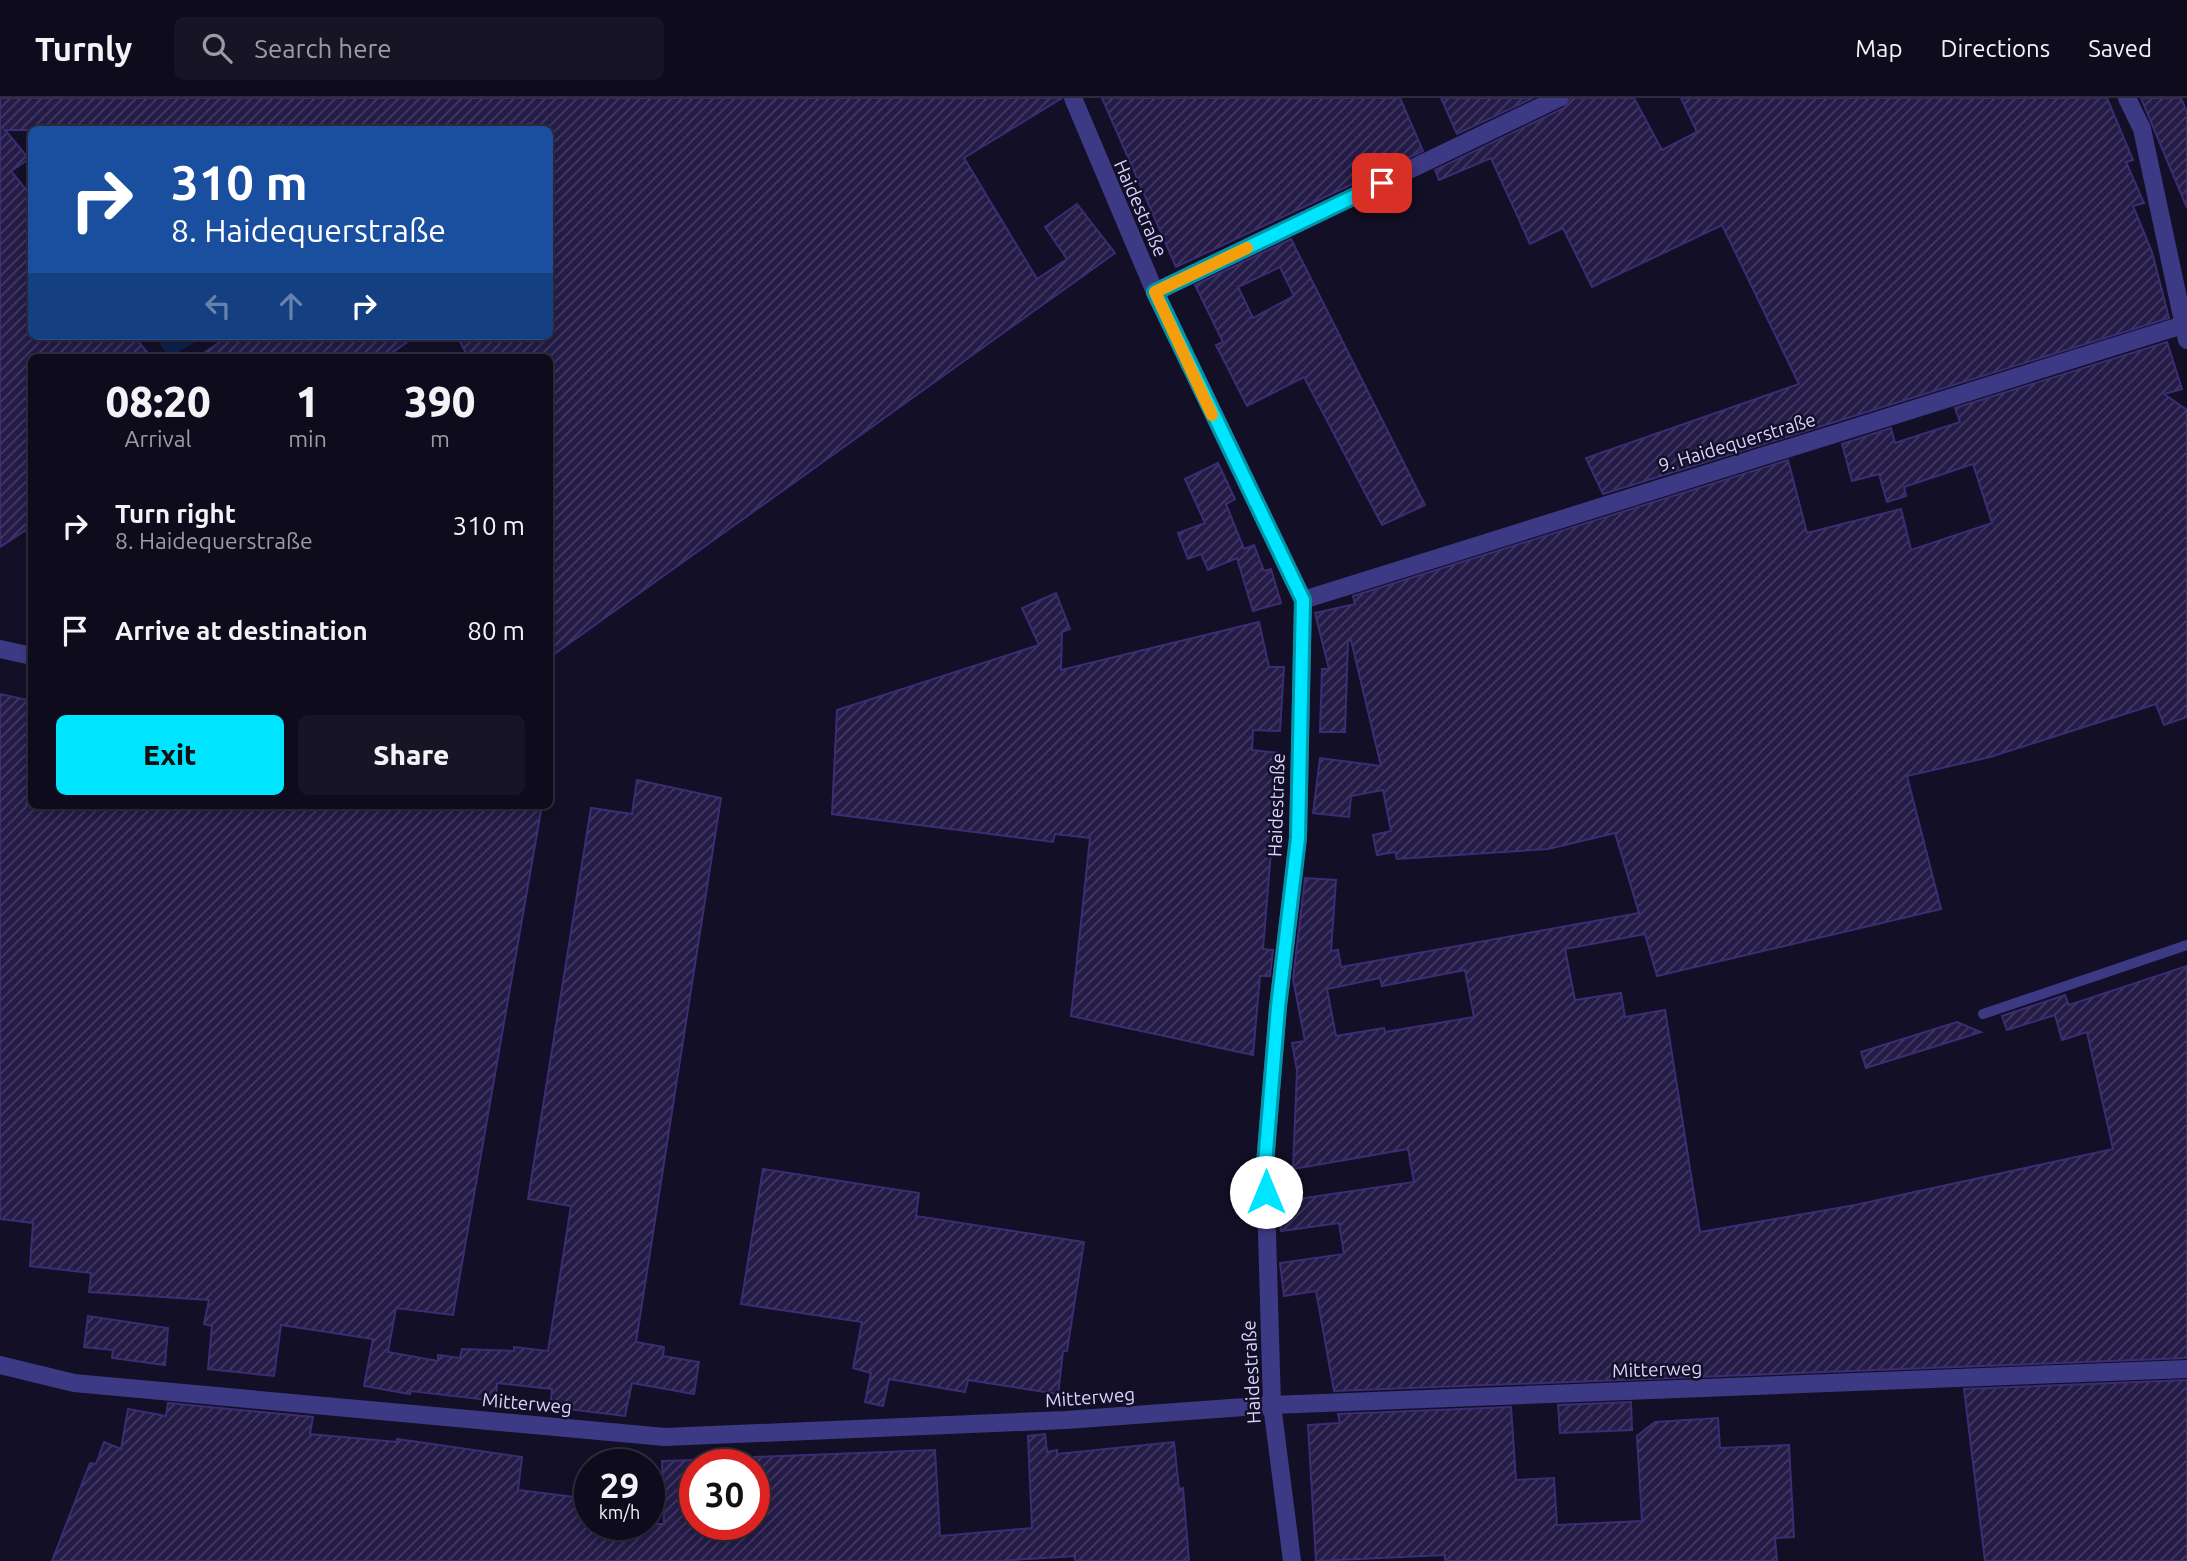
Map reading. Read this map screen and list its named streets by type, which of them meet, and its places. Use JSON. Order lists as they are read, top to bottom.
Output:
{
  "streets": {
    "street": ["Haidestraße", "9. Haidequerstraße", "Mitterweg"]
  },
  "crossings": [
    ["Haidestraße", "9. Haidequerstraße"],
    ["Haidestraße", "Mitterweg"]
  ],
  "page": {
    "header": "Turnly",
    "search": "Search here",
    "nav": ["Map", "Directions", "Saved"],
    "turn": ["310 m", "8. Haidequerstraße"],
    "eta": [
      "08:20",
      "Arrival",
      "1",
      "min",
      "390",
      "m"
    ],
    "list": [
      {
        "name": "Turn right",
        "note": "8. Haidequerstraße",
        "value": "310 m"
      },
      {
        "name": "Arrive at destination",
        "value": "80 m"
      }
    ],
    "buttons": ["Exit", "Share"],
    "speed": "29 km/h",
    "limit": "30"
  }
}
